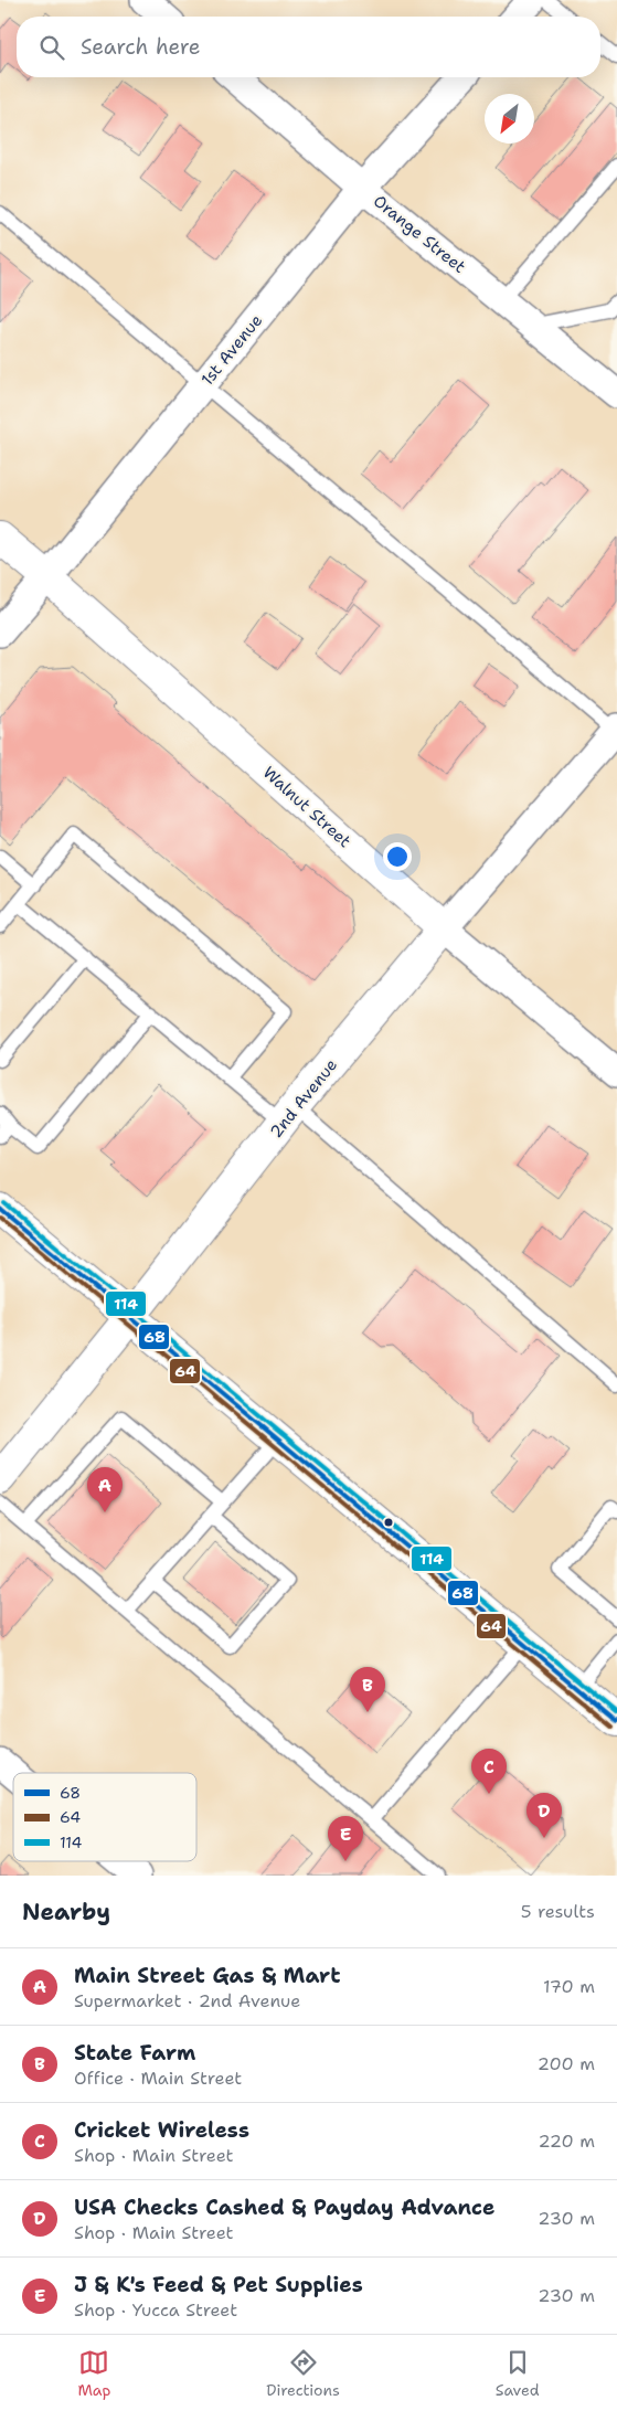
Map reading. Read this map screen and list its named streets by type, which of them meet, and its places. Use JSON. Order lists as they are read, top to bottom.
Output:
{
  "streets": {
    "main road": ["Walnut Street", "2nd Avenue"],
    "street": ["Orange Street", "1st Avenue"]
  },
  "crossings": [
    ["Orange Street", "1st Avenue"],
    ["1st Avenue", "Walnut Street"],
    ["Walnut Street", "2nd Avenue"]
  ],
  "lines": ["transit line 114", "transit line 68", "transit line 64"],
  "legend": ["68", "64", "114"],
  "north": "bottom left",
  "page": {
    "search": "Search here",
    "pins": [
      "A",
      "B",
      "C",
      "D",
      "E"
    ],
    "heading": ["Nearby", "5 results"],
    "list": [
      {
        "mark": "A",
        "name": "Main Street Gas & Mart",
        "note": "Supermarket · 2nd Avenue",
        "value": "170 m"
      },
      {
        "mark": "B",
        "name": "State Farm",
        "note": "Office · Main Street",
        "value": "200 m"
      },
      {
        "mark": "C",
        "name": "Cricket Wireless",
        "note": "Shop · Main Street",
        "value": "220 m"
      },
      {
        "mark": "D",
        "name": "USA Checks Cashed & Payday Advance",
        "note": "Shop · Main Street",
        "value": "230 m"
      },
      {
        "mark": "E",
        "name": "J & K's Feed & Pet Supplies",
        "note": "Shop · Yucca Street",
        "value": "230 m"
      }
    ],
    "nav": ["Map", "Directions", "Saved"]
  }
}
